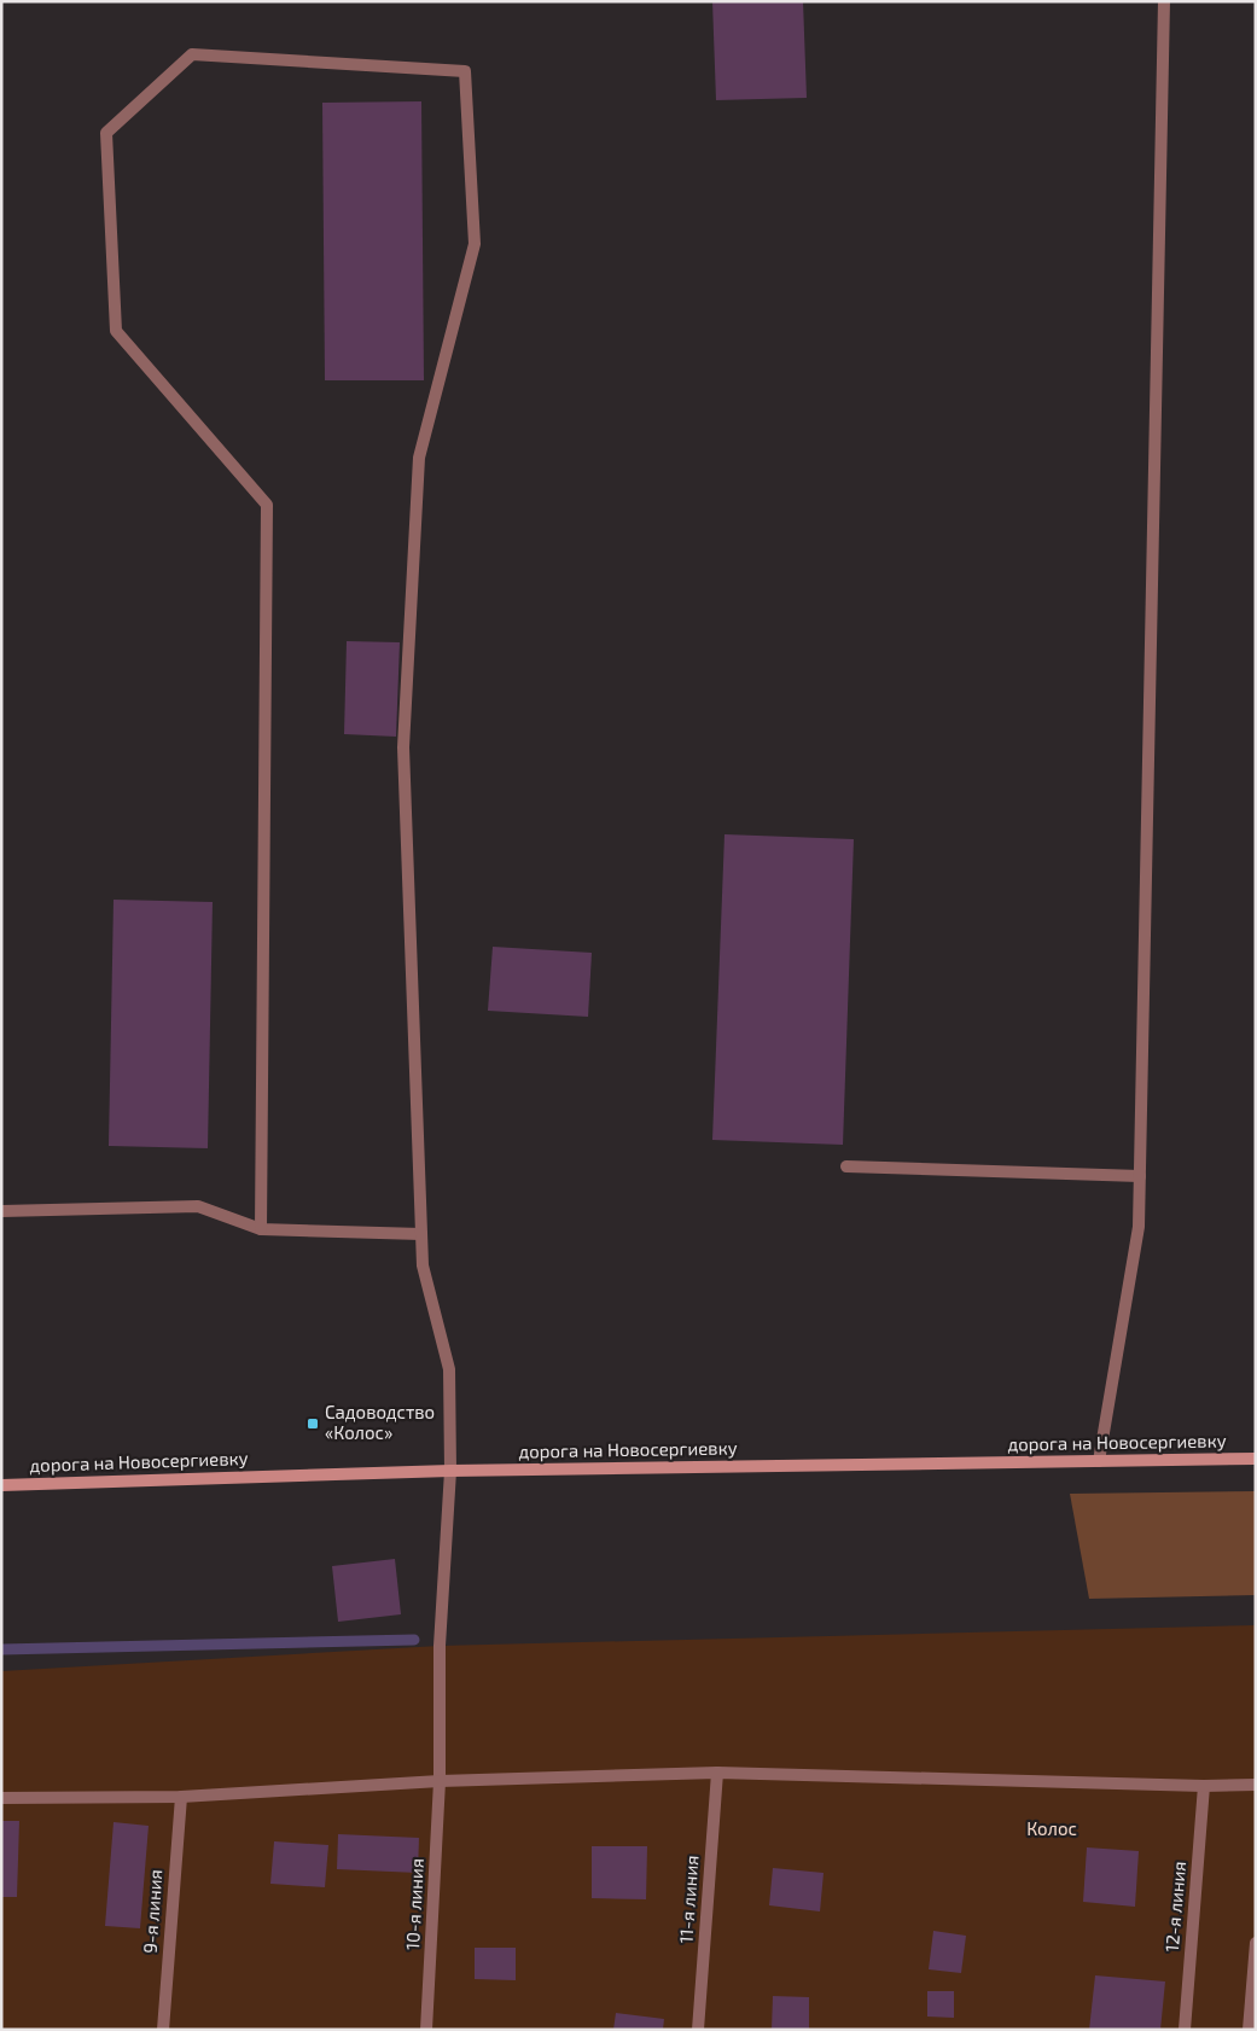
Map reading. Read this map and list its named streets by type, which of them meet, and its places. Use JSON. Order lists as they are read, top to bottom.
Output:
{
  "streets": {
    "street": [
      "дорога на Новосергиевку",
      "11-я линия",
      "10-я линия",
      "12-я линия",
      "9-я линия"
    ]
  },
  "crossings": [
    ["дорога на Новосергиевку", "10-я линия"]
  ],
  "parks": ["Колос"],
  "places": {
    "transit": ["Садоводство «Колос»"]
  }
}
